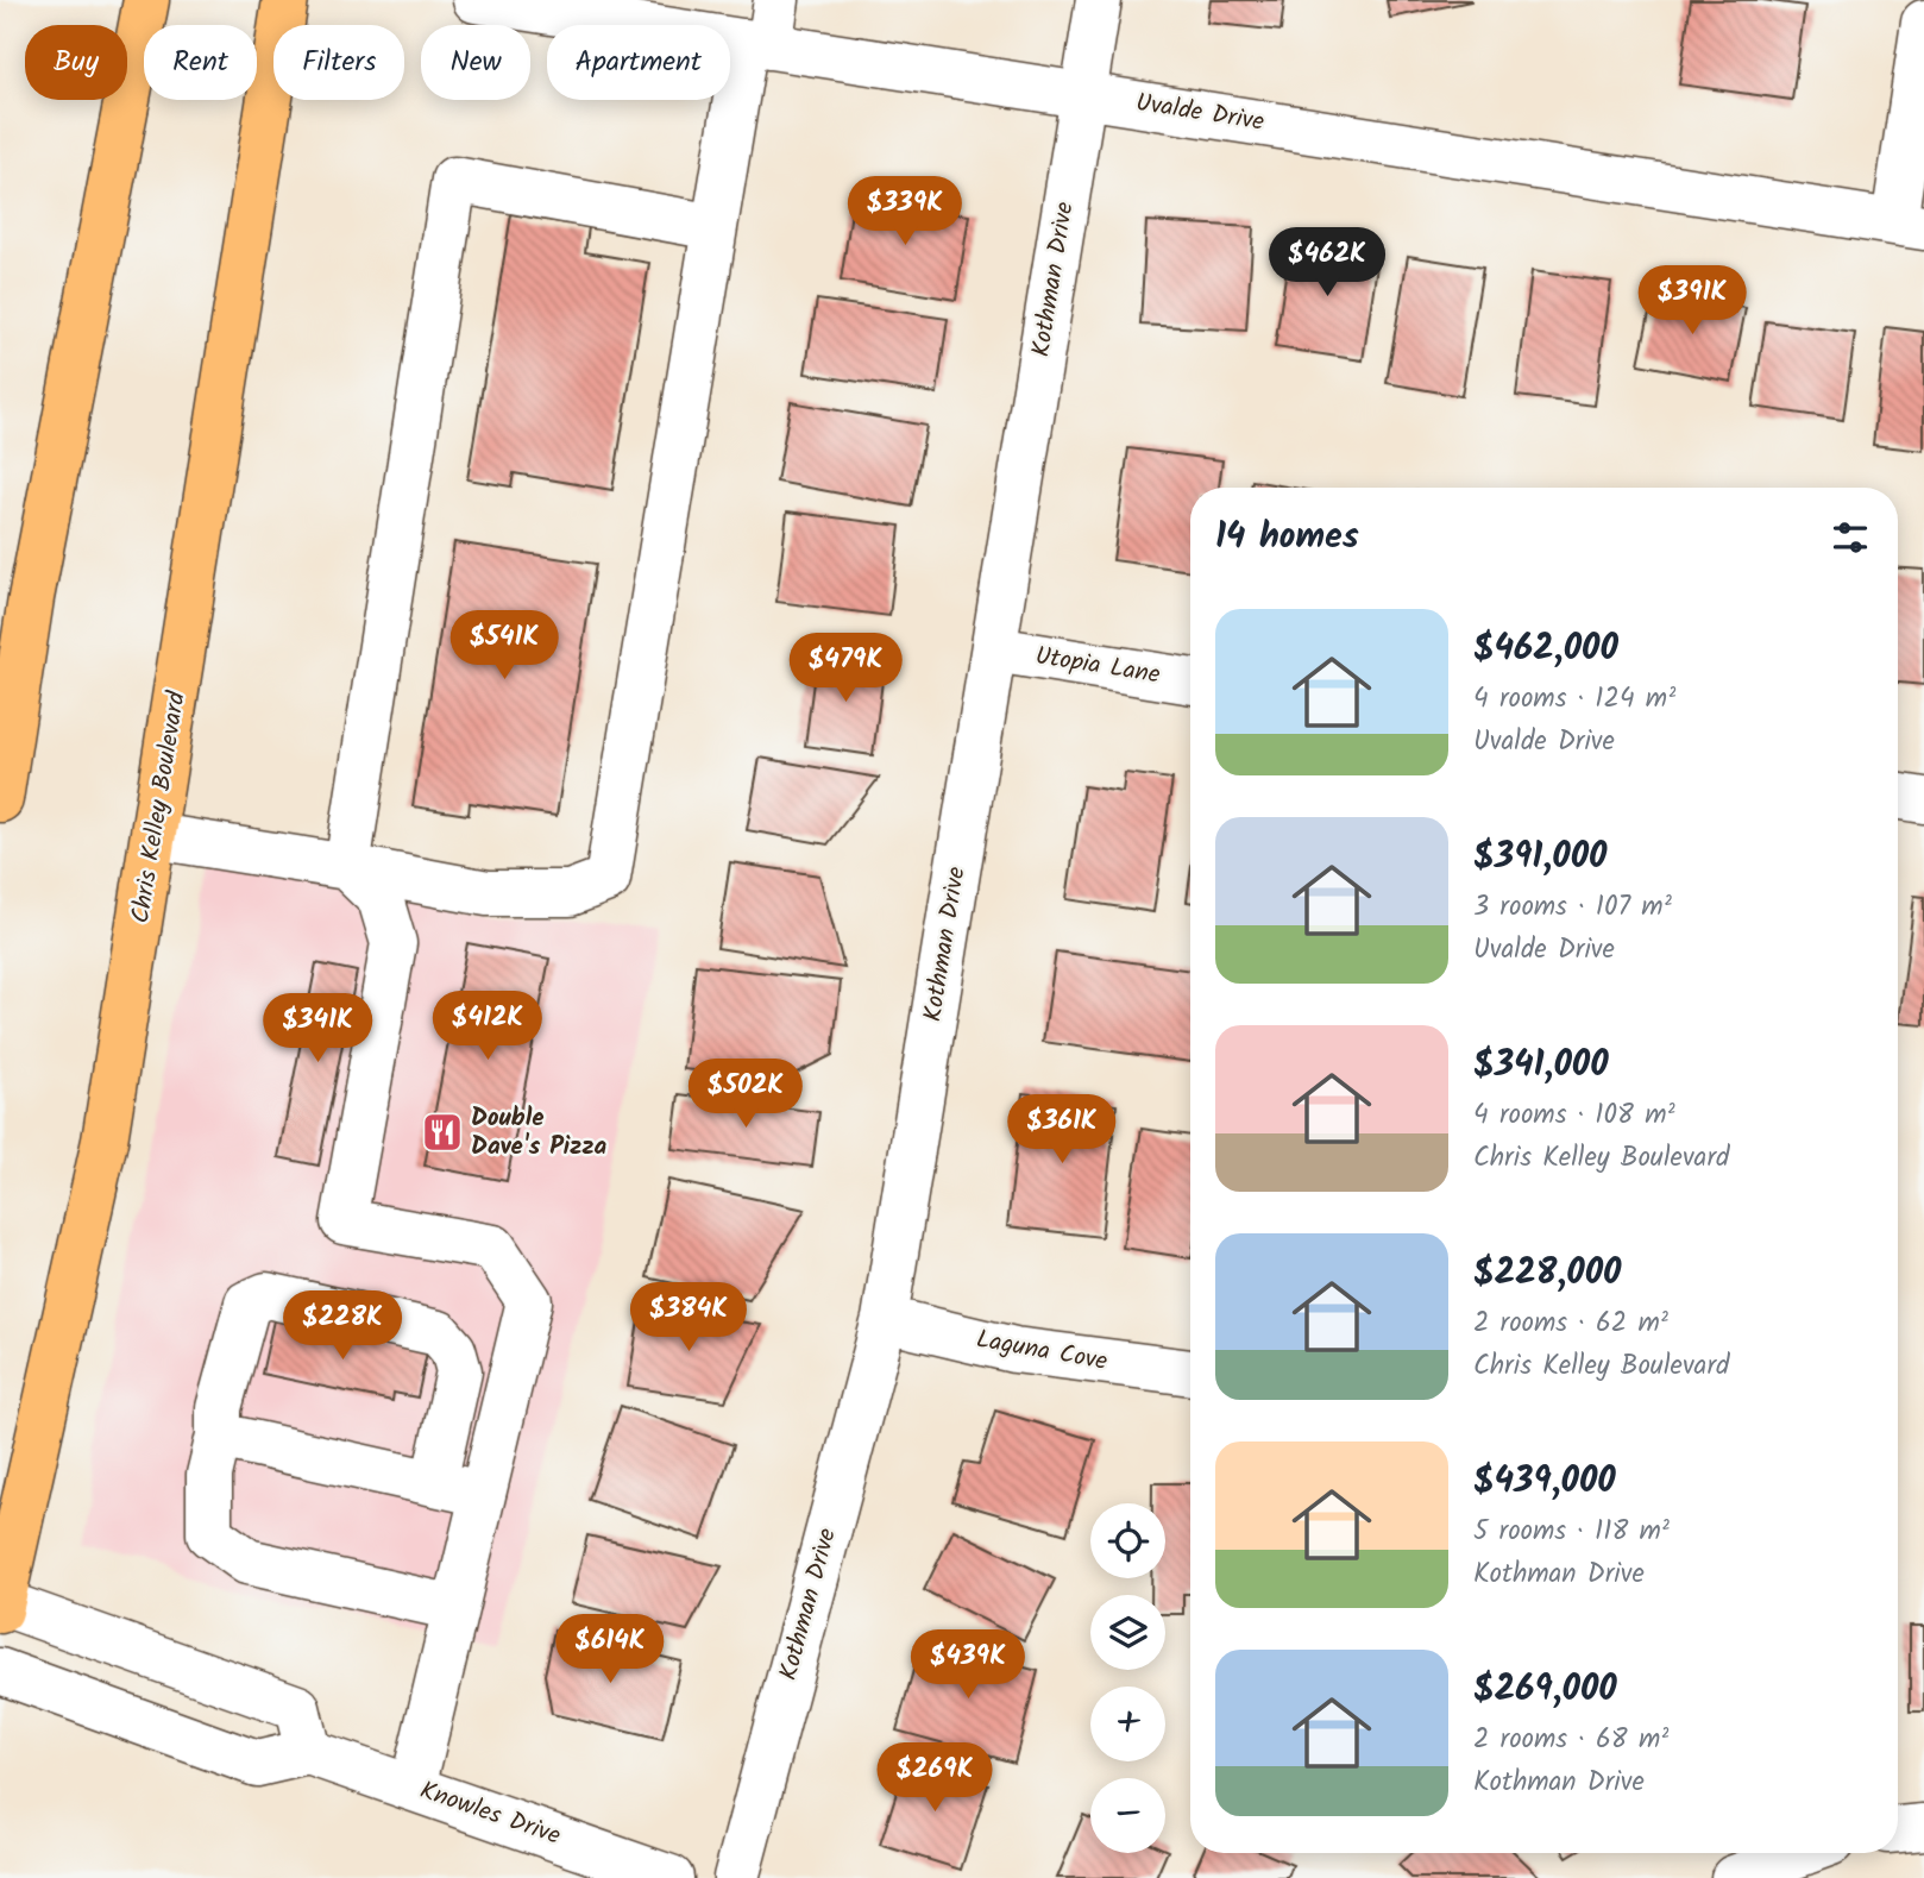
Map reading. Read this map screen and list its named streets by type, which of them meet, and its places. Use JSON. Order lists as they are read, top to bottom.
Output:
{
  "streets": {
    "main road": ["Chris Kelley Boulevard"],
    "street": [
      "Uvalde Drive",
      "Kothman Drive",
      "Utopia Lane",
      "Laguna Cove",
      "Knowles Drive"
    ]
  },
  "crossings": [
    ["Uvalde Drive", "Kothman Drive"],
    ["Kothman Drive", "Utopia Lane"],
    ["Kothman Drive", "Laguna Cove"]
  ],
  "places": {
    "restaurant": ["Double Dave's Pizza"]
  },
  "page": {
    "chip": [
      "Buy",
      "Rent",
      "Filters",
      "New",
      "Apartment"
    ],
    "price": [
      "$339K",
      "$462K",
      "$391K",
      "$541K",
      "$479K",
      "$412K",
      "$341K",
      "$502K",
      "$361K",
      "$384K",
      "$228K",
      "$614K",
      "$439K",
      "$269K"
    ],
    "heading": "14 homes",
    "list": [
      {
        "name": "$462,000",
        "note": "4 rooms · 124 m² · Uvalde Drive"
      },
      {
        "name": "$391,000",
        "note": "3 rooms · 107 m² · Uvalde Drive"
      },
      {
        "name": "$341,000",
        "note": "4 rooms · 108 m² · Chris Kelley Boulevard"
      },
      {
        "name": "$228,000",
        "note": "2 rooms · 62 m² · Chris Kelley Boulevard"
      },
      {
        "name": "$439,000",
        "note": "5 rooms · 118 m² · Kothman Drive"
      },
      {
        "name": "$269,000",
        "note": "2 rooms · 68 m² · Kothman Drive"
      }
    ],
    "map_buttons": ["+", "−"]
  }
}
